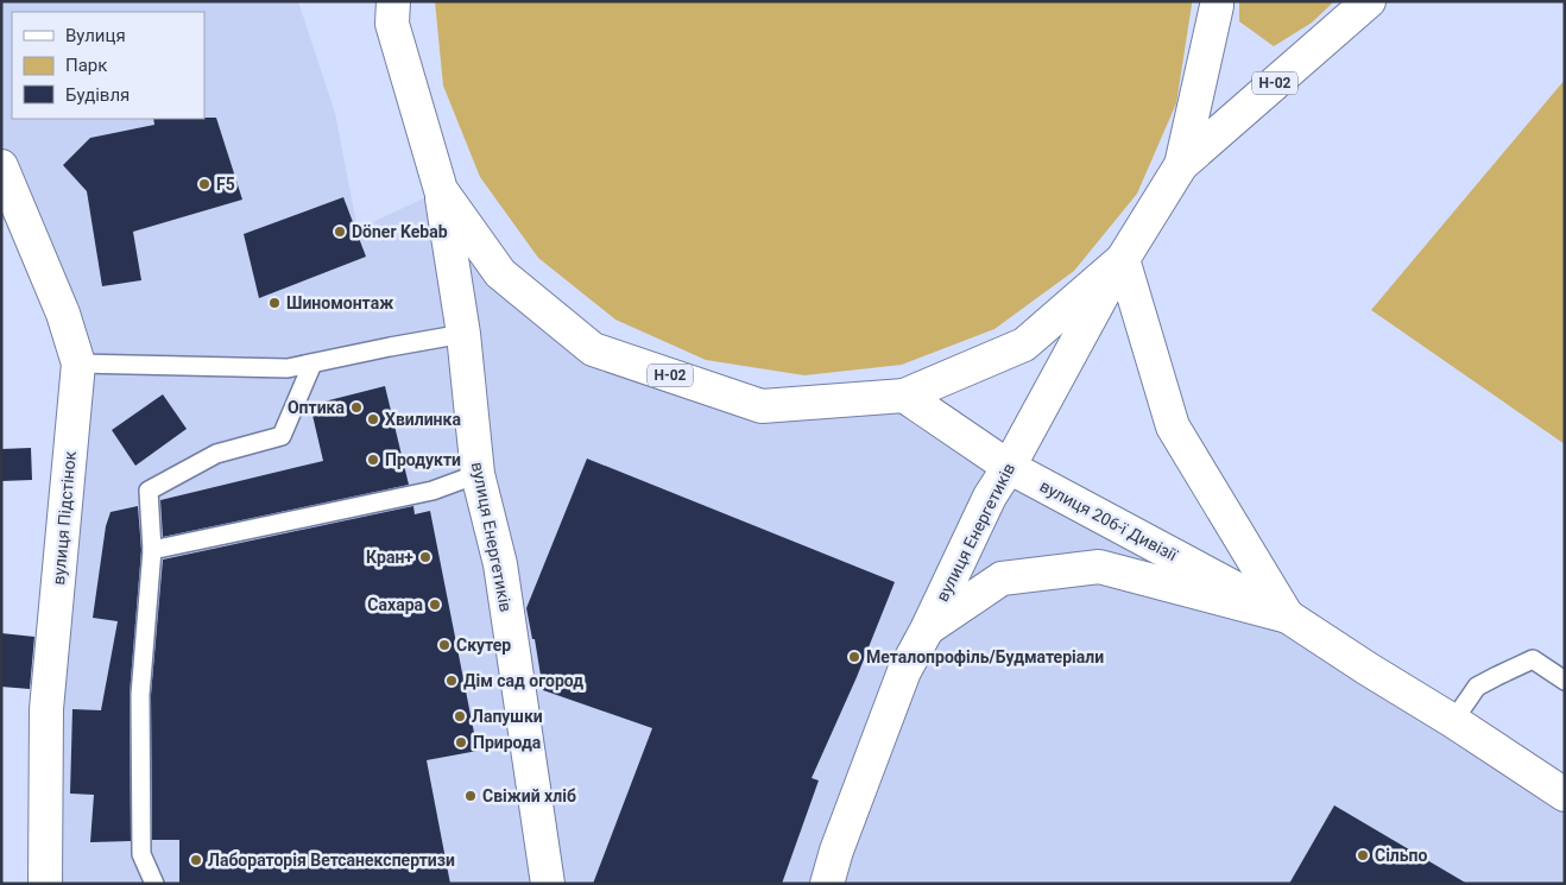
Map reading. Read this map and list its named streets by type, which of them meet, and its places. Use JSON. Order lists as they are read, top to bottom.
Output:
{
  "streets": {
    "main road": [
      "Н-02",
      "вулиця Підстінок",
      "вулиця 206-ї Дивізії",
      "вулиця Енергетиків"
    ]
  },
  "crossings": [
    ["Н-02", "вулиця 206-ї Дивізії"],
    ["Н-02", "вулиця Енергетиків"],
    ["вулиця 206-ї Дивізії", "вулиця Енергетиків"]
  ],
  "places": [
    "F5",
    "Döner Kebab",
    "Шиномонтаж",
    "Оптика",
    "Хвилинка",
    "Продукти",
    "Кран+",
    "Сахара",
    "Скутер",
    "Металопрофіль/Будматеріали",
    "Дім сад огород",
    "Лапушки",
    "Природа",
    "Свіжий хліб",
    "Сільпо",
    "Лабораторія Ветсанекспертизи"
  ],
  "legend": ["Вулиця", "Парк", "Будівля"]
}
